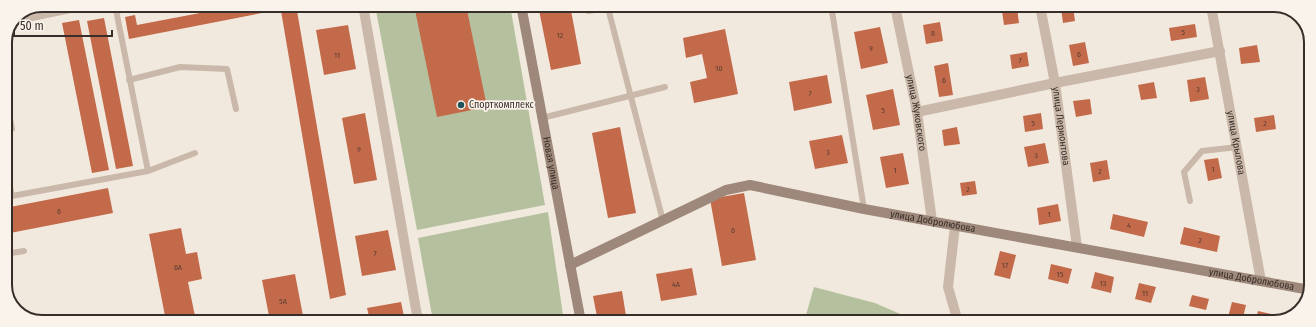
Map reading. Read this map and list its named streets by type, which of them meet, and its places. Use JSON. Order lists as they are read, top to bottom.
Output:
{
  "streets": {
    "street": [
      "улица Жуковского",
      "улица Лермонтова",
      "улица Крылова",
      "Новая улица",
      "улица Добролюбова"
    ]
  },
  "crossings": [
    ["улица Жуковского", "улица Добролюбова"],
    ["улица Лермонтова", "улица Добролюбова"],
    ["улица Крылова", "улица Добролюбова"],
    ["Новая улица", "улица Добролюбова"]
  ],
  "places": ["Спорткомплекс"],
  "house_numbers": [
    "5",
    "8",
    "12",
    "9",
    "6",
    "11",
    "7",
    "10",
    "6",
    "3",
    "7",
    "5",
    "5",
    "2",
    "9",
    "3",
    "3",
    "1",
    "1",
    "2",
    "2",
    "6",
    "1",
    "4",
    "6",
    "2",
    "7",
    "17",
    "6А",
    "15",
    "13",
    "4А",
    "11",
    "5А"
  ],
  "scale_bar": "50 m"
}
